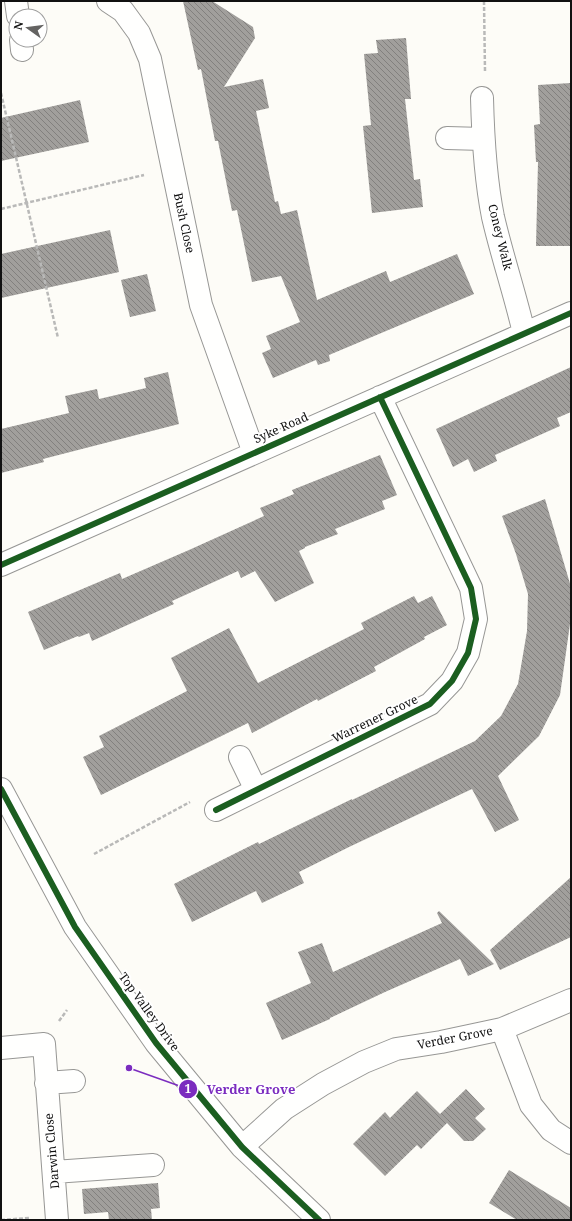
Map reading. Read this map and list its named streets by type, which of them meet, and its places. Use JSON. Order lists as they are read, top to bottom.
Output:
{
  "streets": {
    "street": [
      "Bush Close",
      "Coney Walk",
      "Syke Road",
      "Warrener Grove",
      "Top Valley Drive",
      "Verder Grove",
      "Darwin Close"
    ]
  },
  "crossings": [
    ["Bush Close", "Syke Road"],
    ["Coney Walk", "Syke Road"],
    ["Syke Road", "Warrener Grove"],
    ["Top Valley Drive", "Verder Grove"]
  ],
  "places": ["Verder Grove"],
  "north": "left"
}
